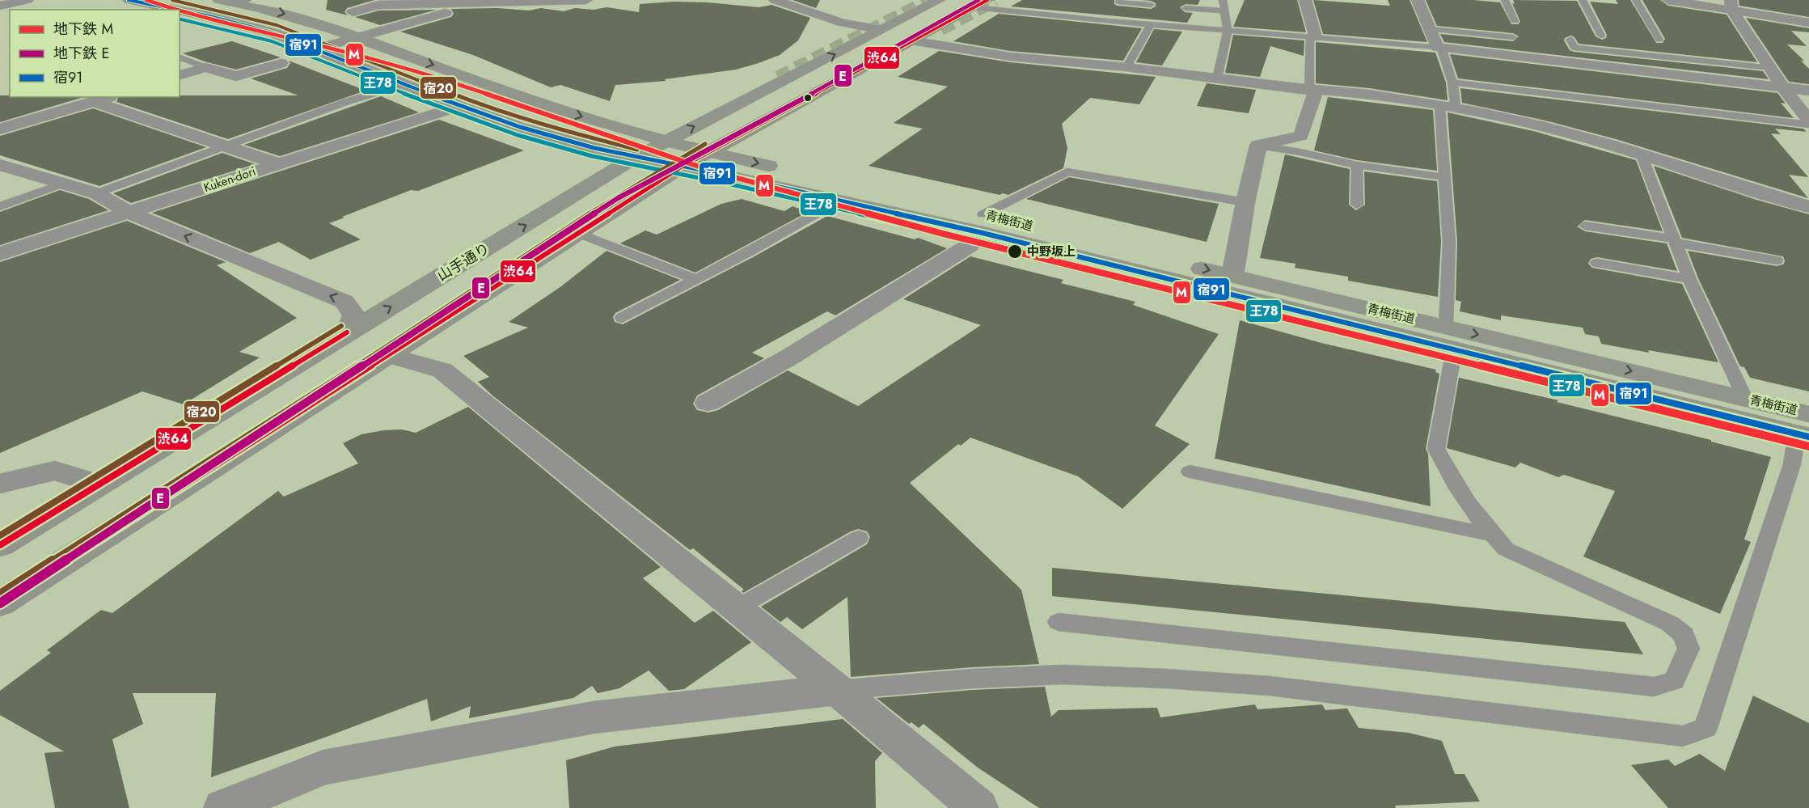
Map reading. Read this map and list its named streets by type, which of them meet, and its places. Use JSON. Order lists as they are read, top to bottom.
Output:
{
  "streets": {
    "main road": ["青梅街道", "山手通り"],
    "street": ["Kuken-dori"]
  },
  "crossings": [
    ["Kuken-dori", "青梅街道"],
    ["青梅街道", "山手通り"]
  ],
  "places": ["中野坂上"],
  "lines": [
    "metro line M",
    "metro line E",
    "transit line 宿91",
    "transit line 渋64",
    "transit line 宿20",
    "transit line 王78"
  ],
  "legend": ["地下鉄 M", "地下鉄 E", "宿91"]
}
